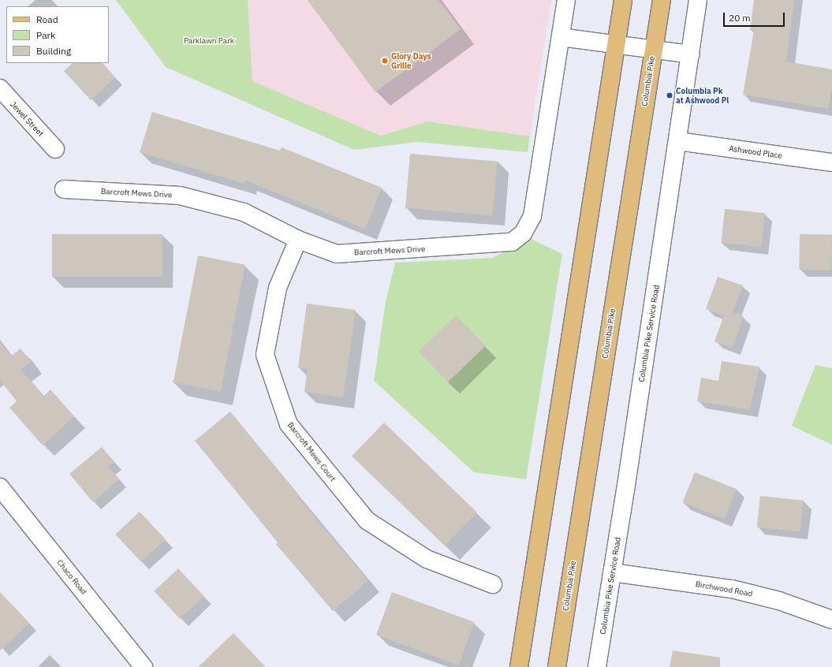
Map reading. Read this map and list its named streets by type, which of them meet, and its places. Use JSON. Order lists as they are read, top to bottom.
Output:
{
  "streets": {
    "main road": ["Columbia Pike"],
    "street": [
      "Jewel Street",
      "Ashwood Place",
      "Barcroft Mews Drive",
      "Columbia Pike Service Road",
      "Barcroft Mews Court",
      "Chaco Road",
      "Birchwood Road"
    ]
  },
  "crossings": [
    ["Ashwood Place", "Columbia Pike Service Road"],
    ["Barcroft Mews Drive", "Barcroft Mews Court"],
    ["Columbia Pike Service Road", "Birchwood Road"]
  ],
  "parks": ["Parklawn Park"],
  "places": ["Glory Days Grille", "Columbia Pk at Ashwood Pl"],
  "legend": ["Road", "Park", "Building"],
  "scale_bar": "20 m"
}
